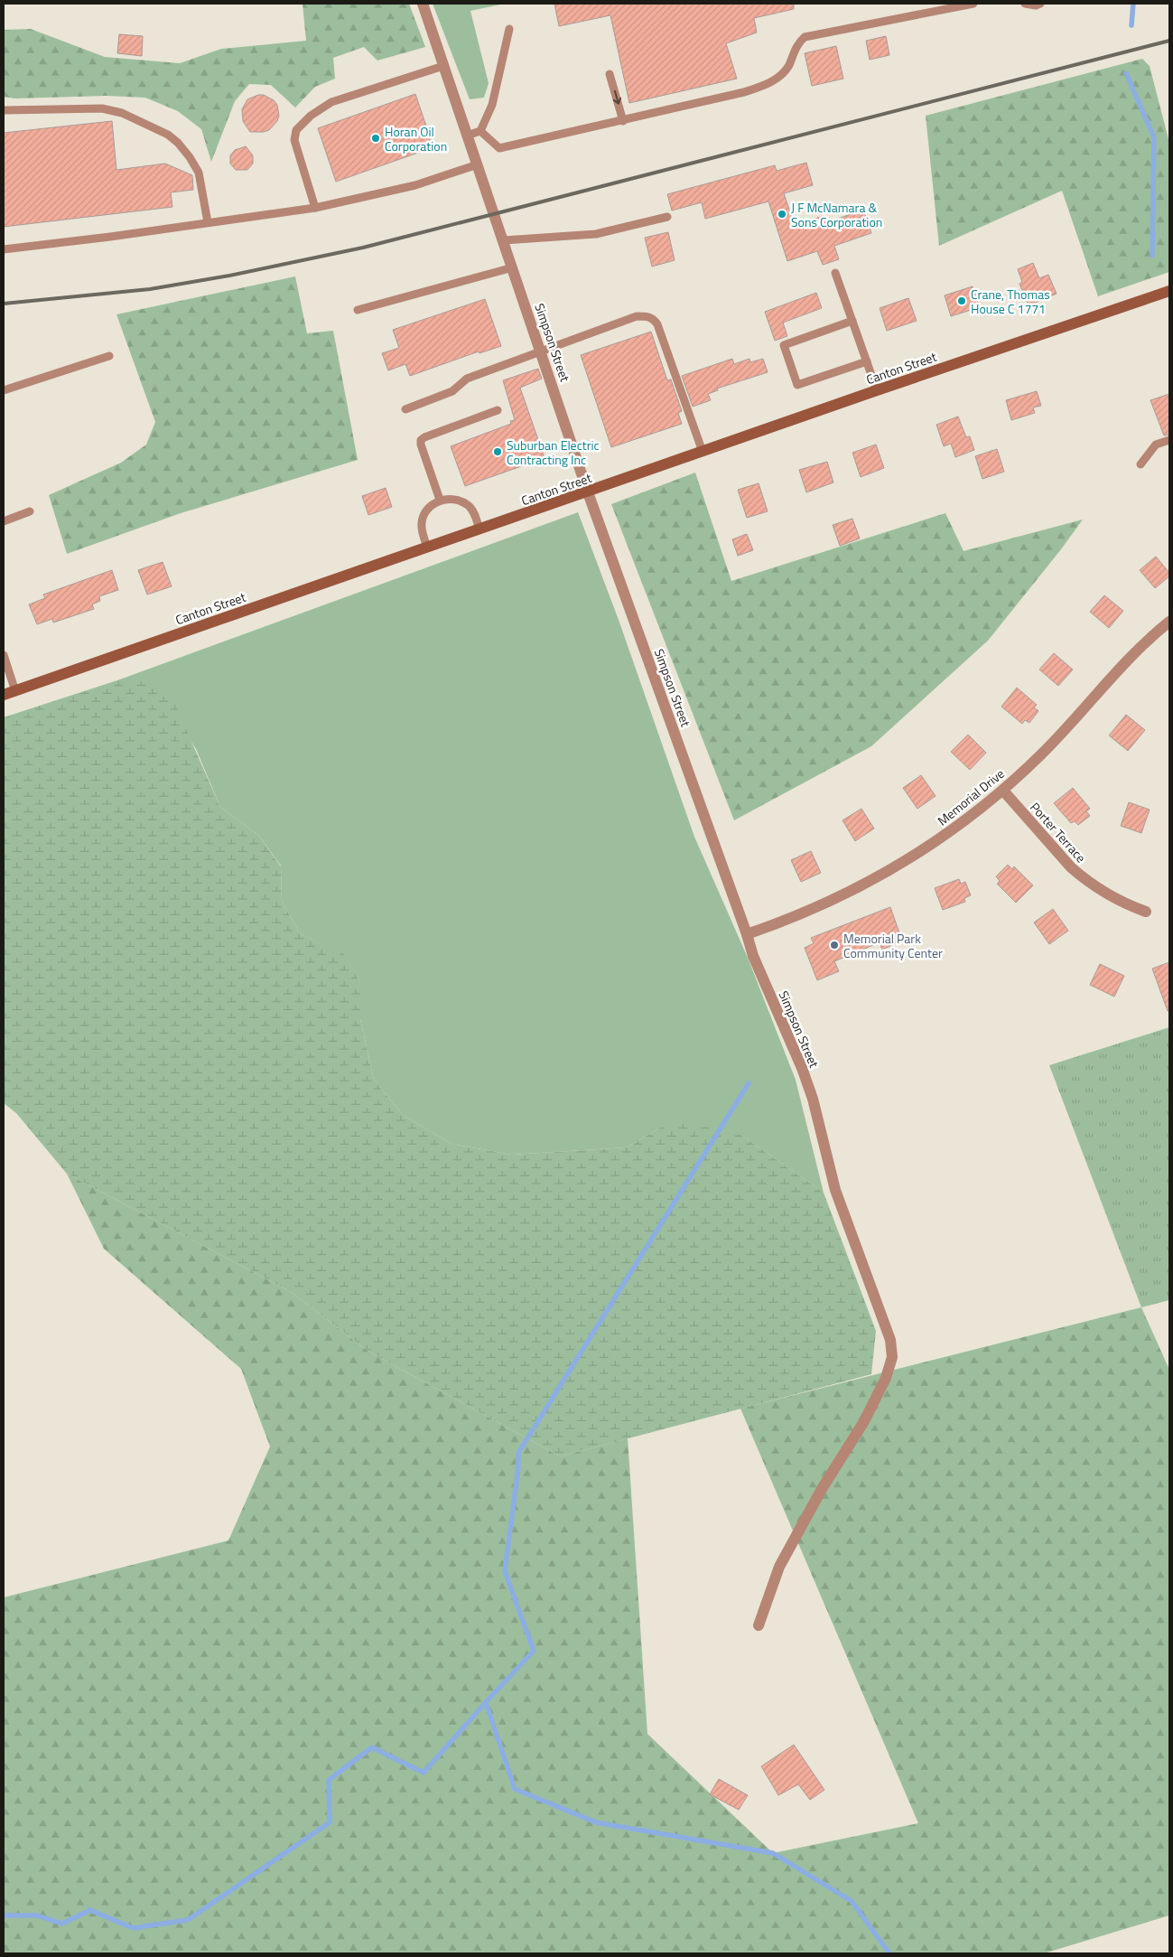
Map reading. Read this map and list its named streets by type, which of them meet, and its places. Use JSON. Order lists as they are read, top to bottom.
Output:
{
  "streets": {
    "main road": ["Canton Street"],
    "street": ["Simpson Street", "Memorial Drive", "Porter Terrace"]
  },
  "crossings": [
    ["Simpson Street", "Canton Street"],
    ["Simpson Street", "Memorial Drive"],
    ["Memorial Drive", "Porter Terrace"]
  ],
  "places": [
    "Horan Oil Corporation",
    "J F McNamara & Sons Corporation",
    "Crane, Thomas House C 1771",
    "Suburban Electric Contracting Inc",
    "Memorial Park Community Center"
  ]
}
